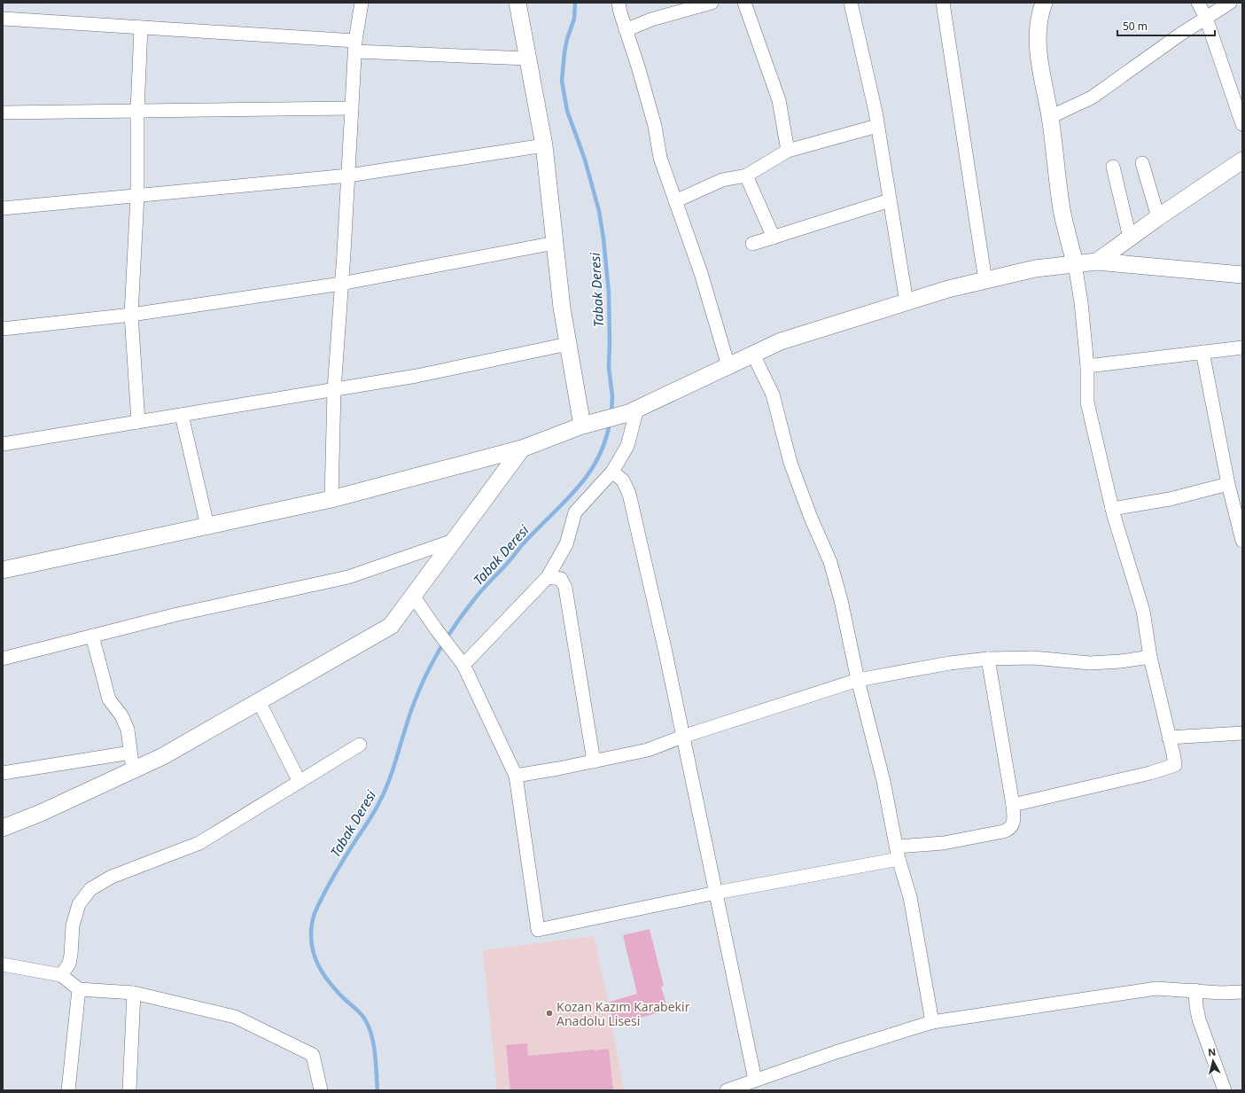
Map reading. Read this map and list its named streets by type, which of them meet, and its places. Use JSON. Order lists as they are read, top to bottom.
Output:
{
  "water": ["Tabak Deresi"],
  "places": ["Kozan Kazım Karabekir Anadolu Lisesi"],
  "scale_bar": "50 m",
  "north": "top"
}
